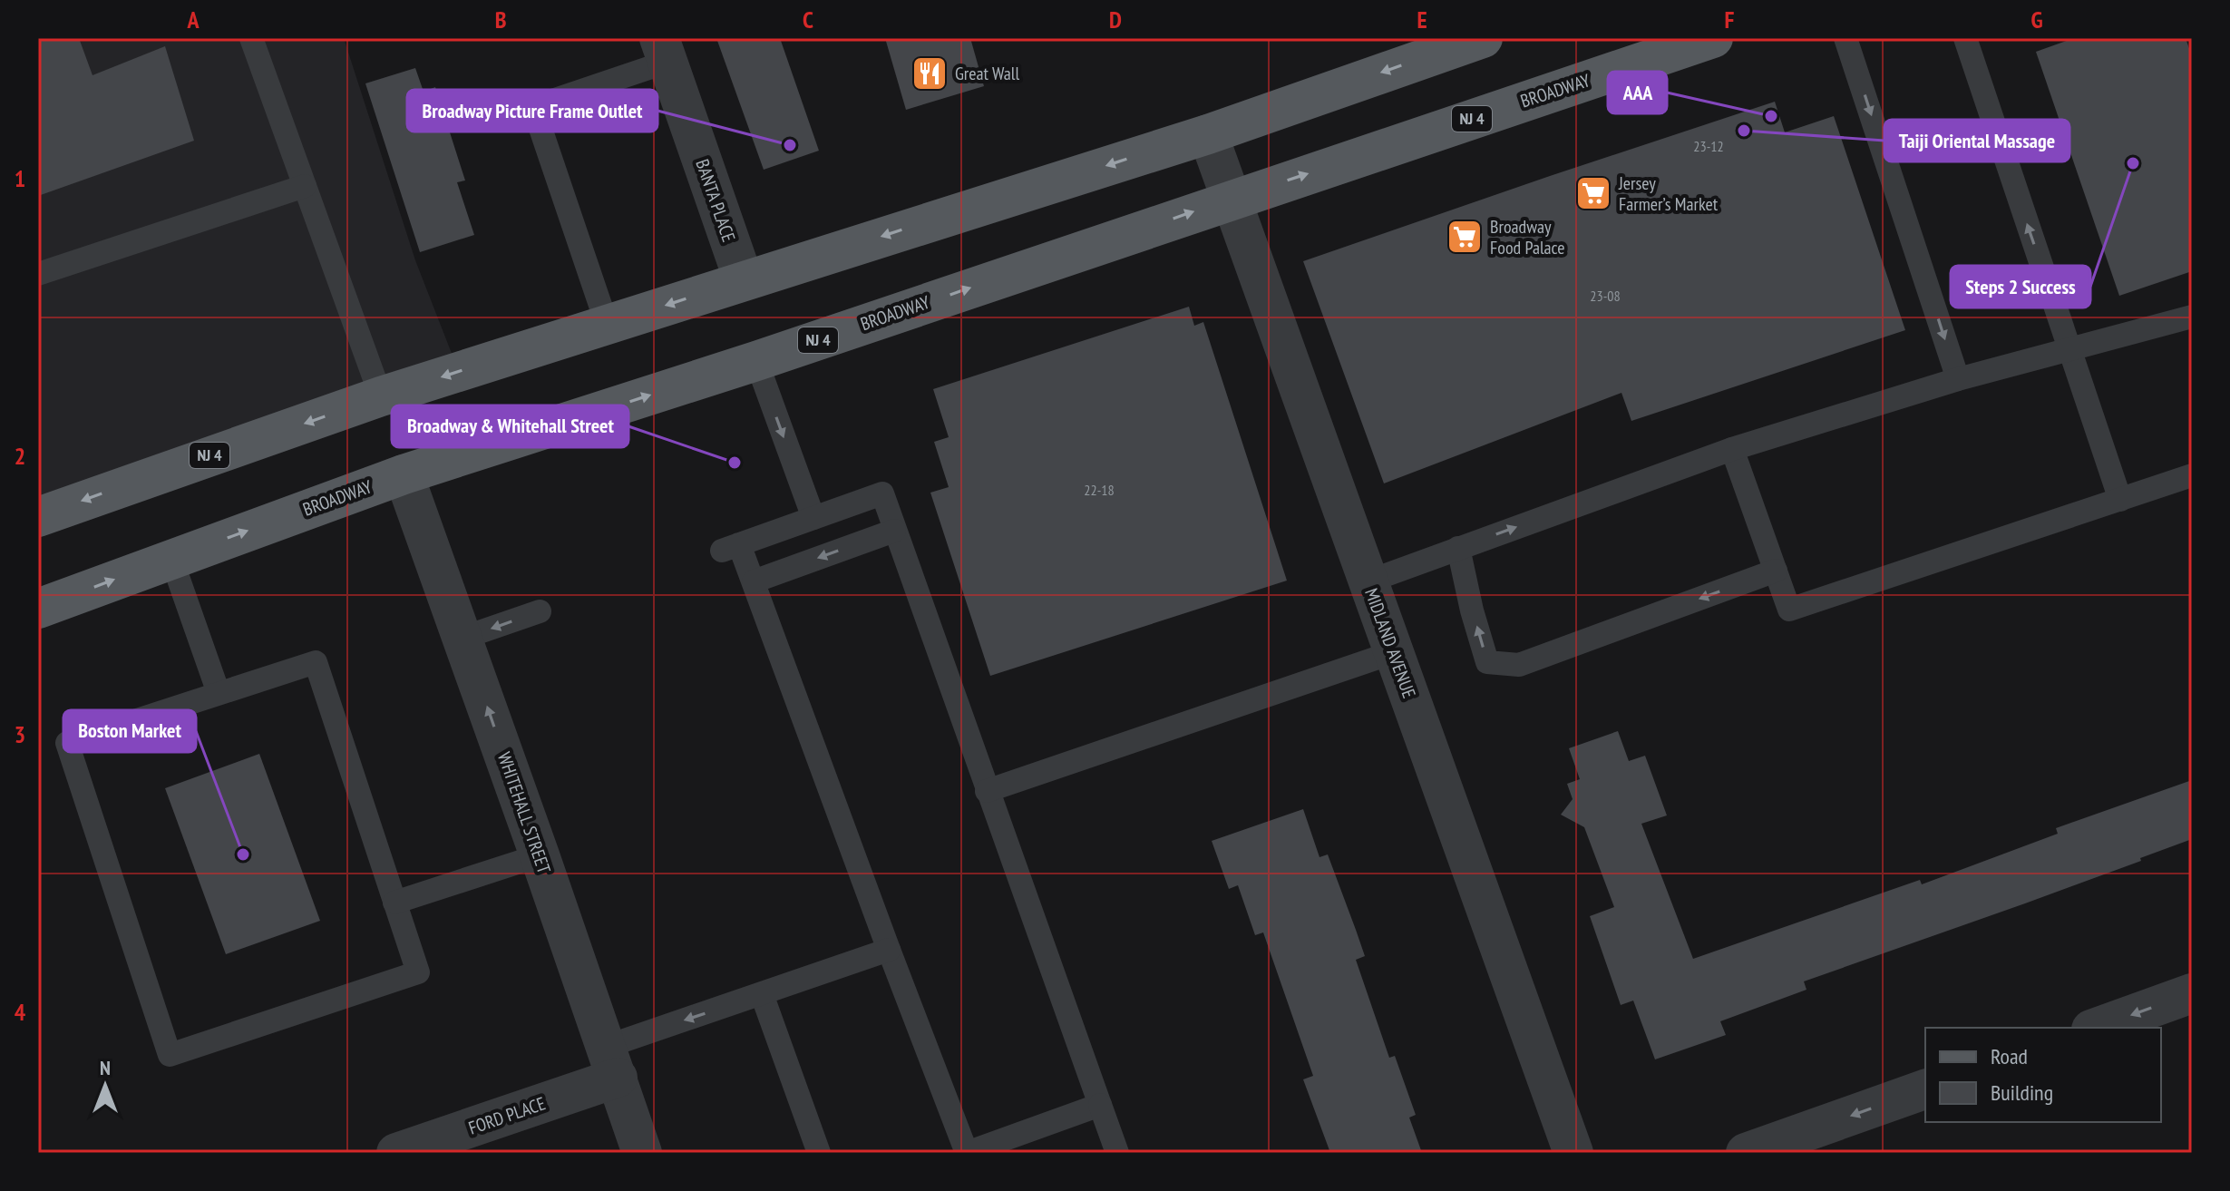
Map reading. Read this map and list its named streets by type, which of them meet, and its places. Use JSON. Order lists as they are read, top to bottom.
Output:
{
  "streets": {
    "main road": ["BROADWAY", "NJ 4"],
    "street": [
      "BANTA PLACE",
      "MIDLAND AVENUE",
      "WHITEHALL STREET",
      "FORD PLACE"
    ]
  },
  "crossings": [
    ["BROADWAY", "MIDLAND AVENUE"],
    ["BROADWAY", "WHITEHALL STREET"],
    ["NJ 4", "BANTA PLACE"],
    ["NJ 4", "MIDLAND AVENUE"],
    ["WHITEHALL STREET", "FORD PLACE"]
  ],
  "places": {
    "restaurant": ["Great Wall"],
    "other": [
      "AAA",
      "Taiji Oriental Massage",
      "Broadway Picture Frame Outlet",
      "Steps 2 Success",
      "Broadway & Whitehall Street",
      "Boston Market"
    ],
    "supermarket": ["Jersey Farmer’s Market", "Broadway Food Palace"]
  },
  "house_numbers": ["23-12", "23-08", "22-18"],
  "legend": ["Road", "Building"],
  "north": "top",
  "grid": {
    "columns": [
      "A",
      "B",
      "C",
      "D",
      "E",
      "F",
      "G"
    ],
    "rows": [
      "1",
      "2",
      "3",
      "4"
    ]
  }
}
